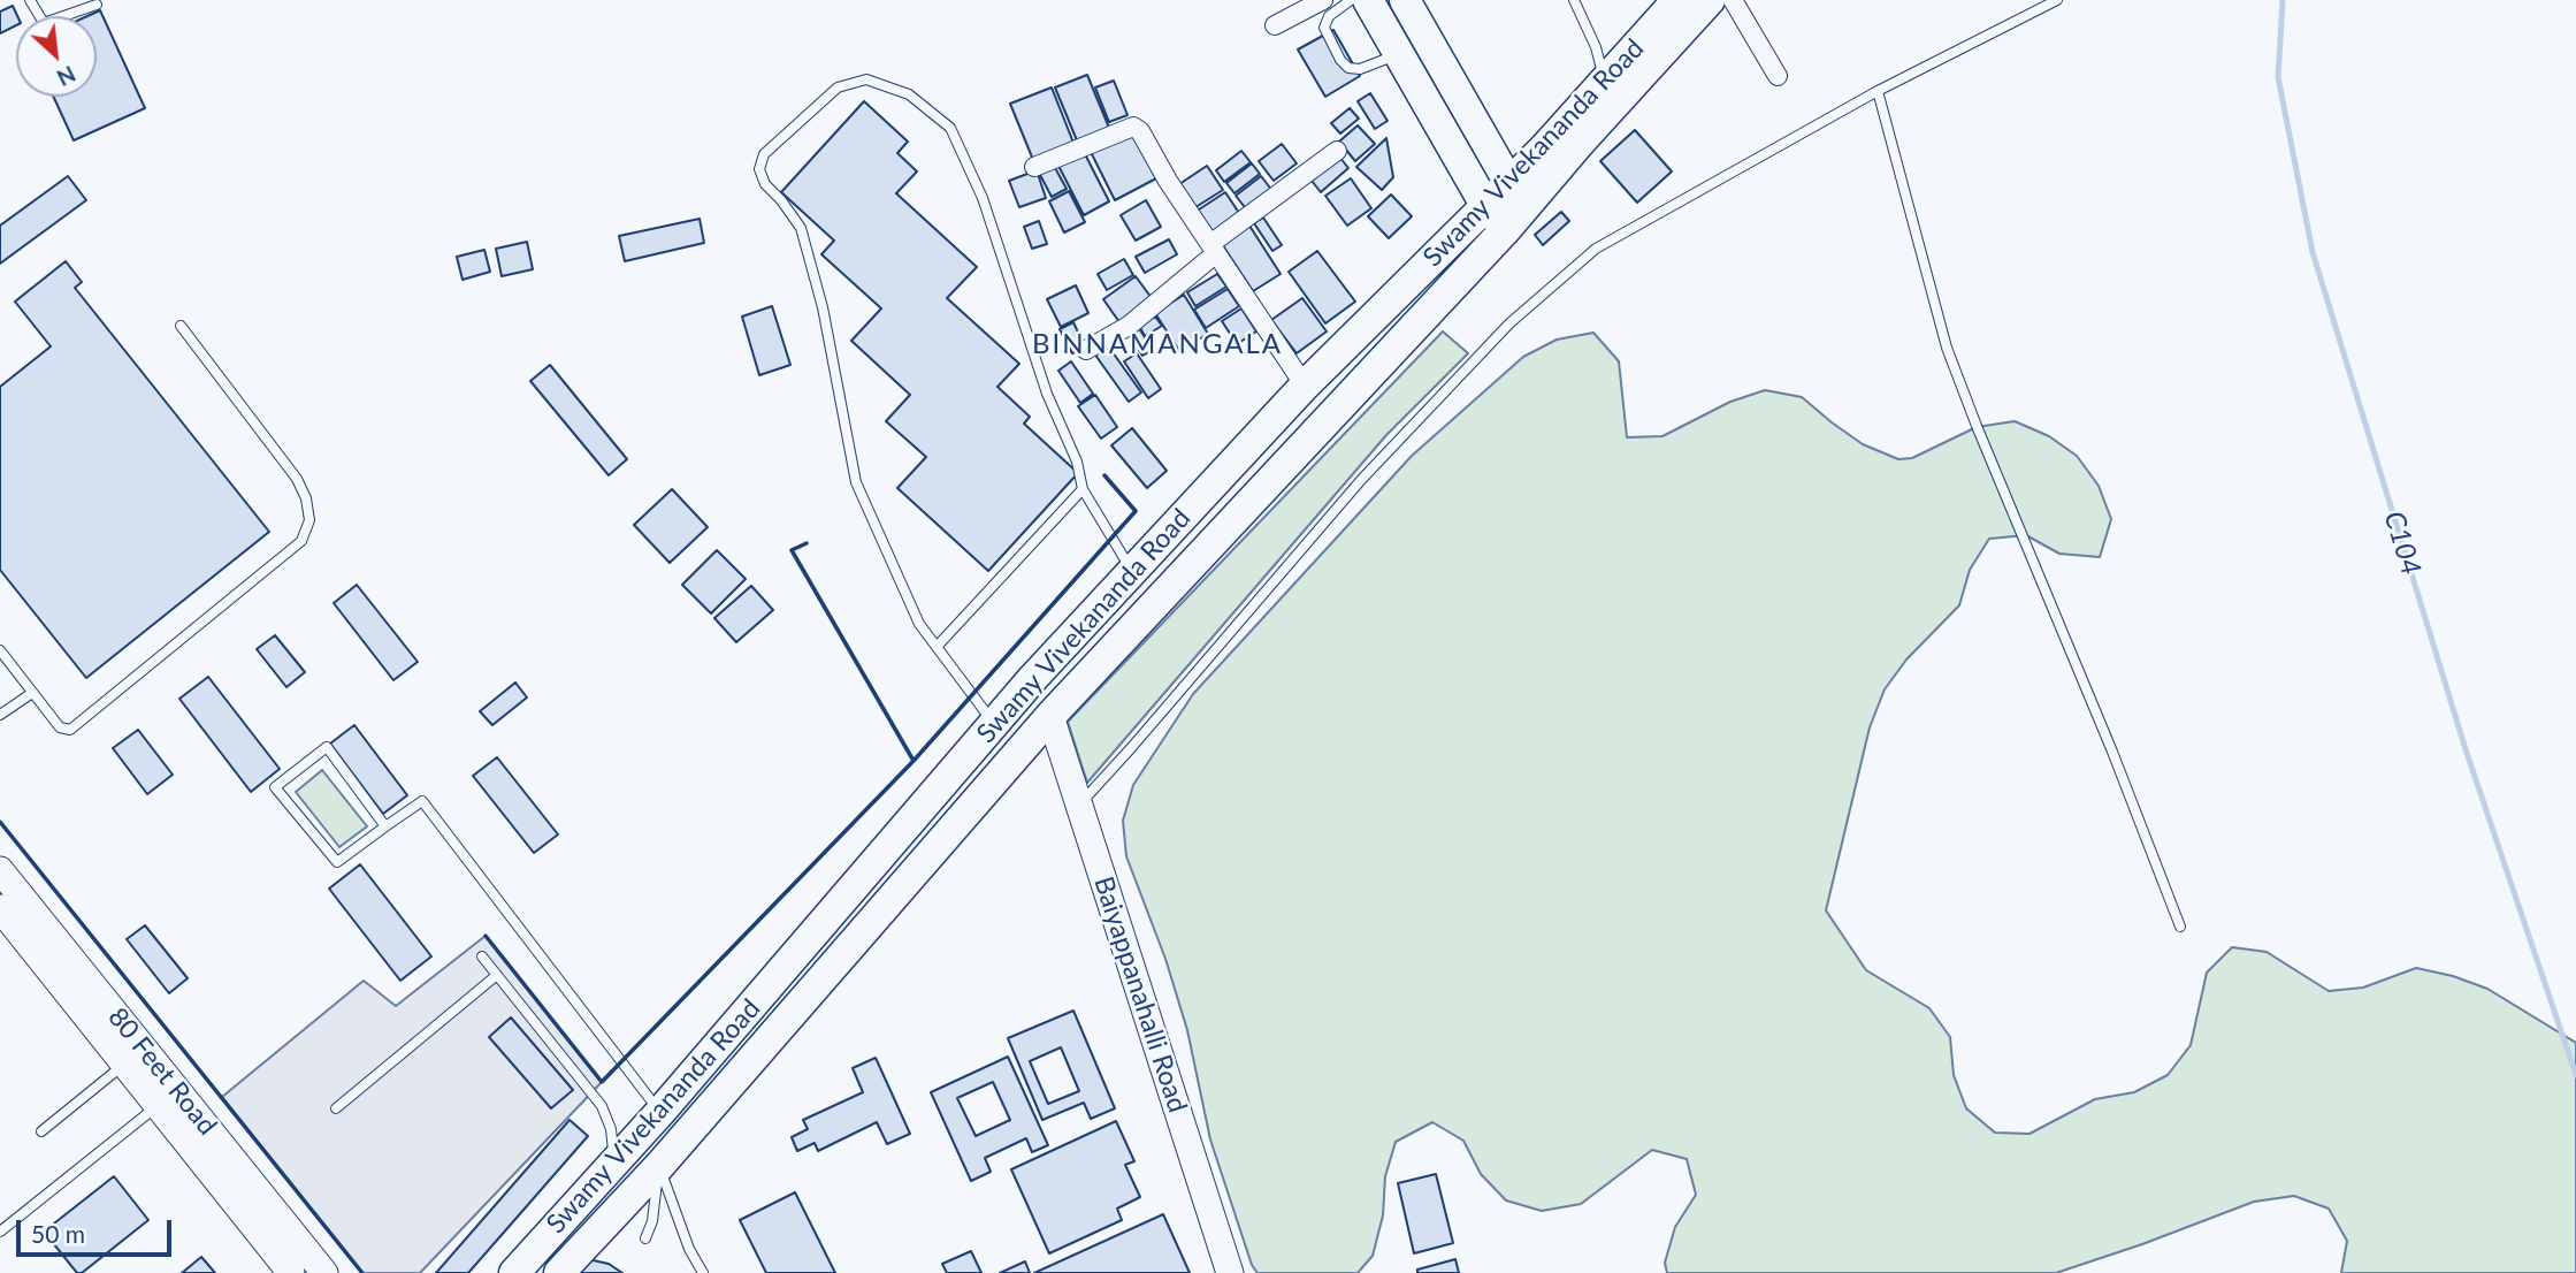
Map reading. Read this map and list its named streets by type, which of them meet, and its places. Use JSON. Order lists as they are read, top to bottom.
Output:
{
  "streets": {
    "main road": ["Swamy Vivekananda Road", "Baiyappanahalli Road", "80 Feet Road"]
  },
  "crossings": [
    ["Swamy Vivekananda Road", "Baiyappanahalli Road"]
  ],
  "districts": ["BINNAMANGALA"],
  "water": ["C104"],
  "scale_bar": "50 m",
  "north": "bottom right"
}
